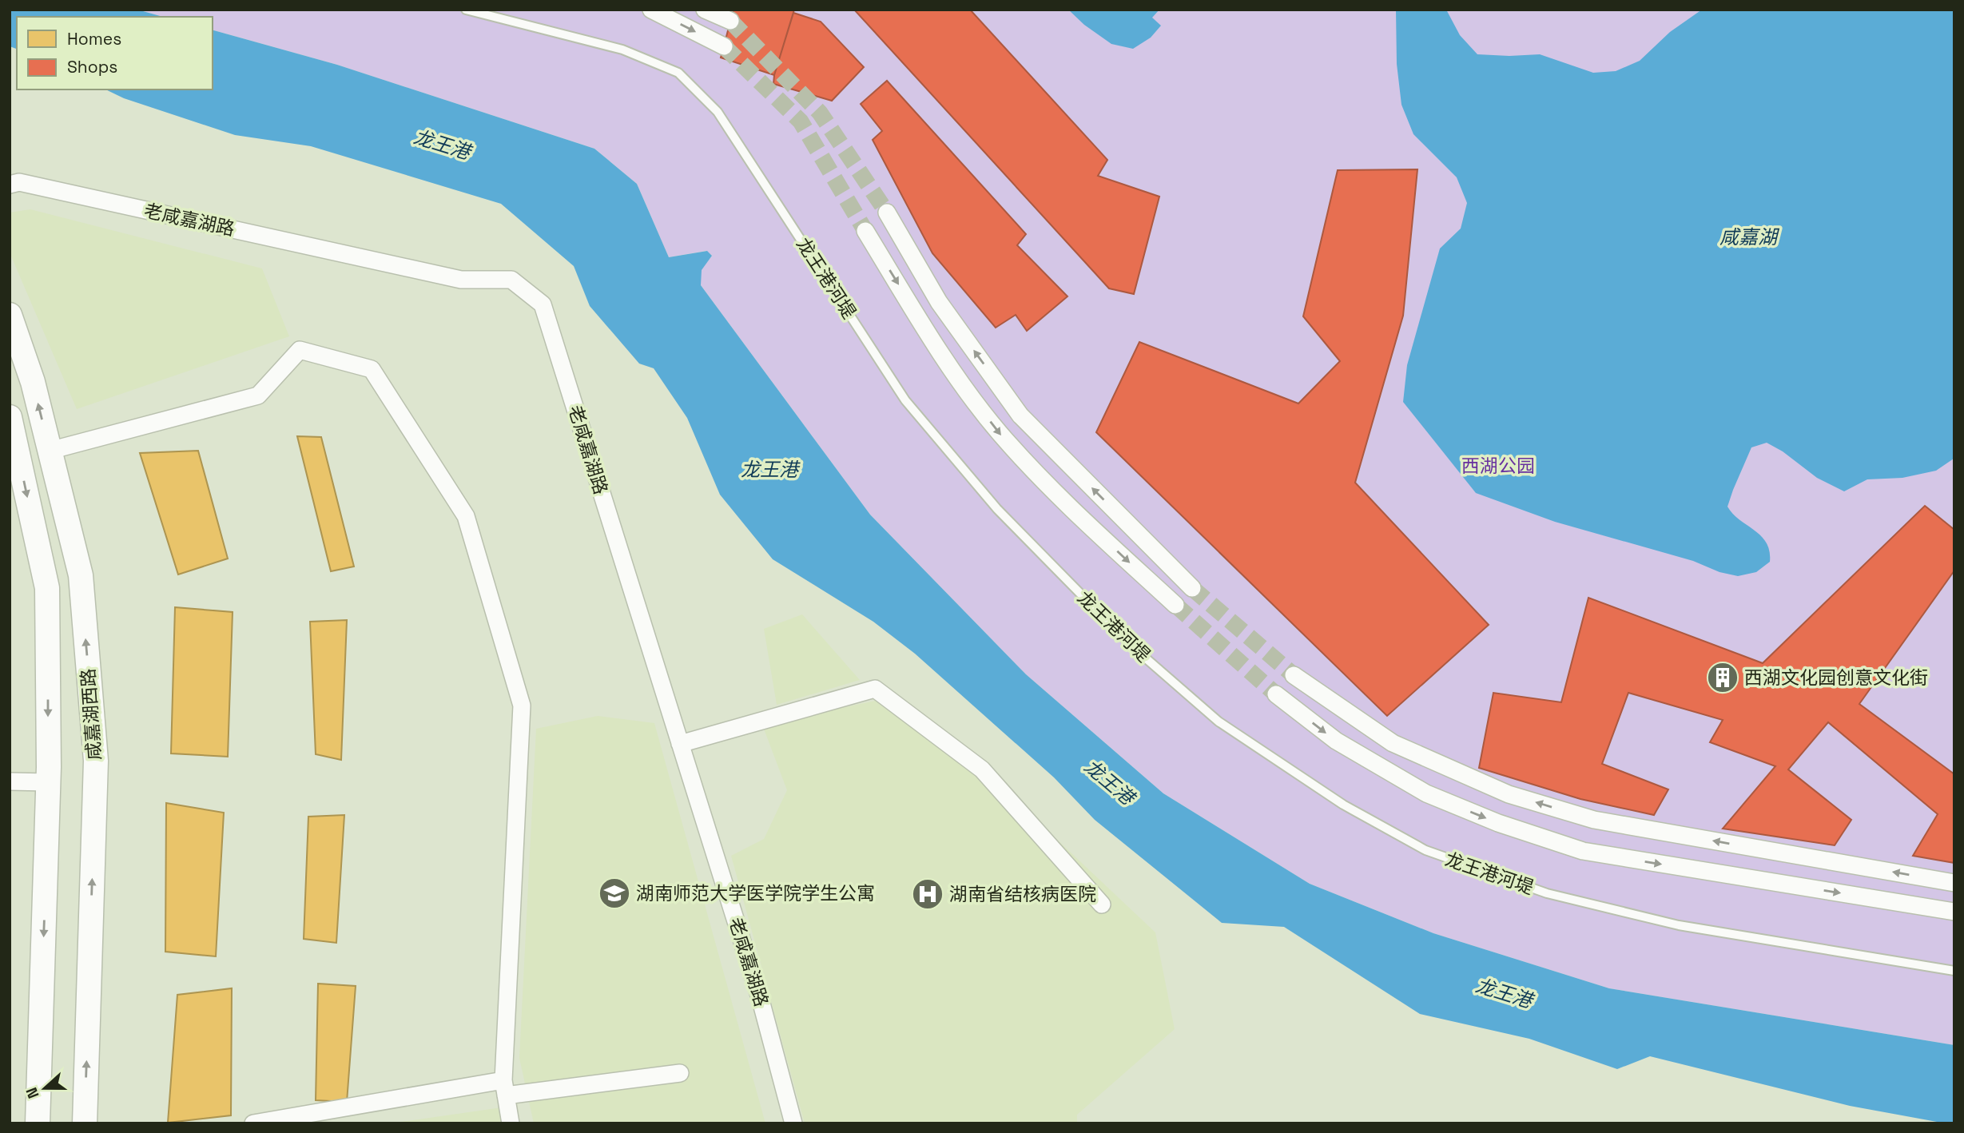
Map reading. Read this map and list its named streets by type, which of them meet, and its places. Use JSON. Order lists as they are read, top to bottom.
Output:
{
  "streets": {
    "main road": ["咸嘉湖西路"],
    "street": ["老咸嘉湖路"],
    "lane": ["龙王港河堤"]
  },
  "water": ["龙王港", "咸嘉湖"],
  "parks": ["西湖公园"],
  "places": {
    "building": ["西湖文化园创意文化街"],
    "school or university": ["湖南师范大学医学院学生公寓"],
    "hospital": ["湖南省结核病医院"]
  },
  "legend": ["Homes", "Shops"],
  "north": "left"
}
